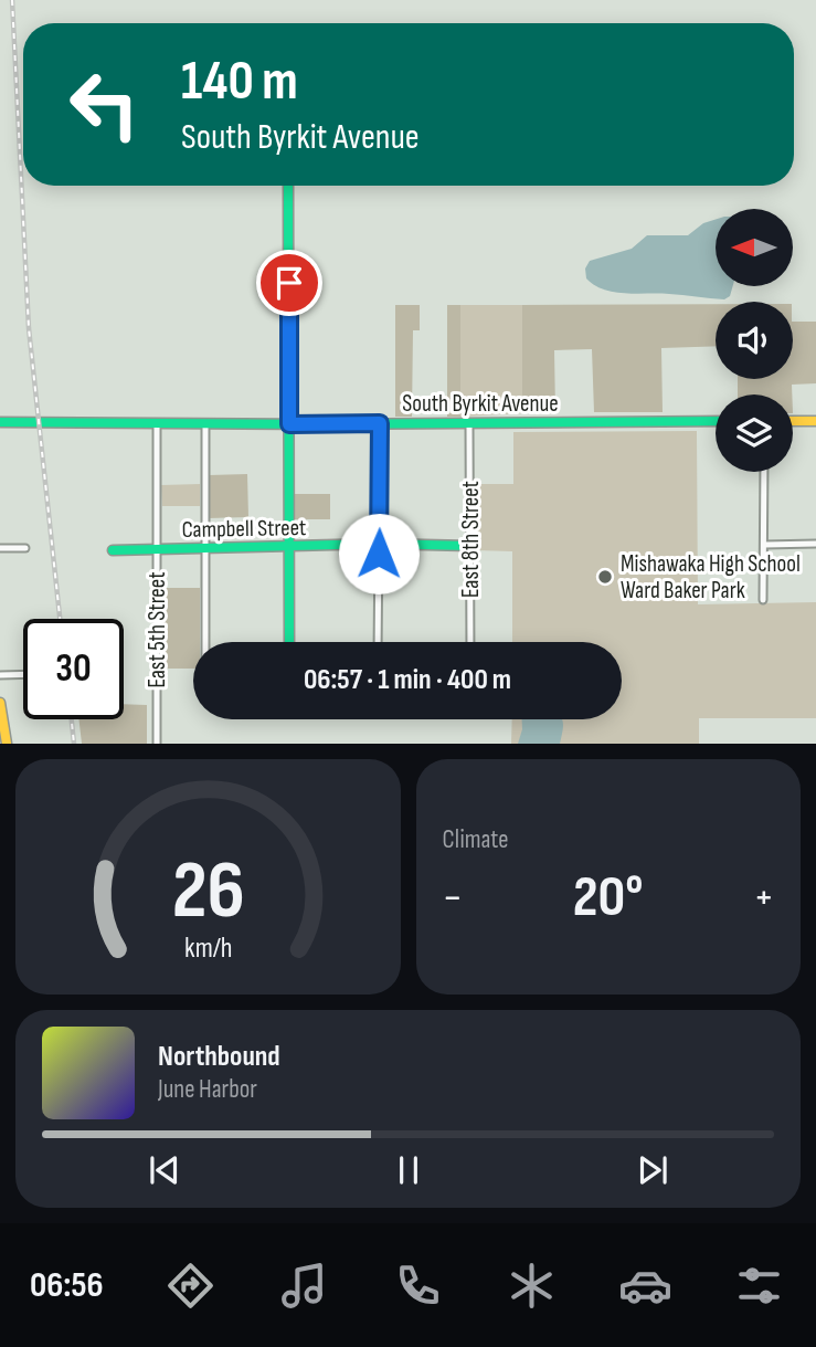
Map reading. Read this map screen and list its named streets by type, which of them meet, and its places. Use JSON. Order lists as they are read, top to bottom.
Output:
{
  "streets": {
    "street": [
      "South Byrkit Avenue",
      "Campbell Street",
      "East 8th Street",
      "East 5th Street"
    ]
  },
  "crossings": [
    ["South Byrkit Avenue", "East 8th Street"],
    ["South Byrkit Avenue", "East 5th Street"],
    ["Campbell Street", "East 8th Street"],
    ["Campbell Street", "East 5th Street"]
  ],
  "places": ["Mishawaka High School Ward Baker Park"],
  "north": "left",
  "page": {
    "turn": ["140 m", "South Byrkit Avenue"],
    "limit": "30",
    "trip": "06:57 · 1 min · 400 m",
    "tile": "Climate",
    "heat": ["−", "20°", "+"],
    "song": ["Northbound", "June Harbor"],
    "tabs": "06:56",
    "gauge": ["26", "km/h"]
  }
}
